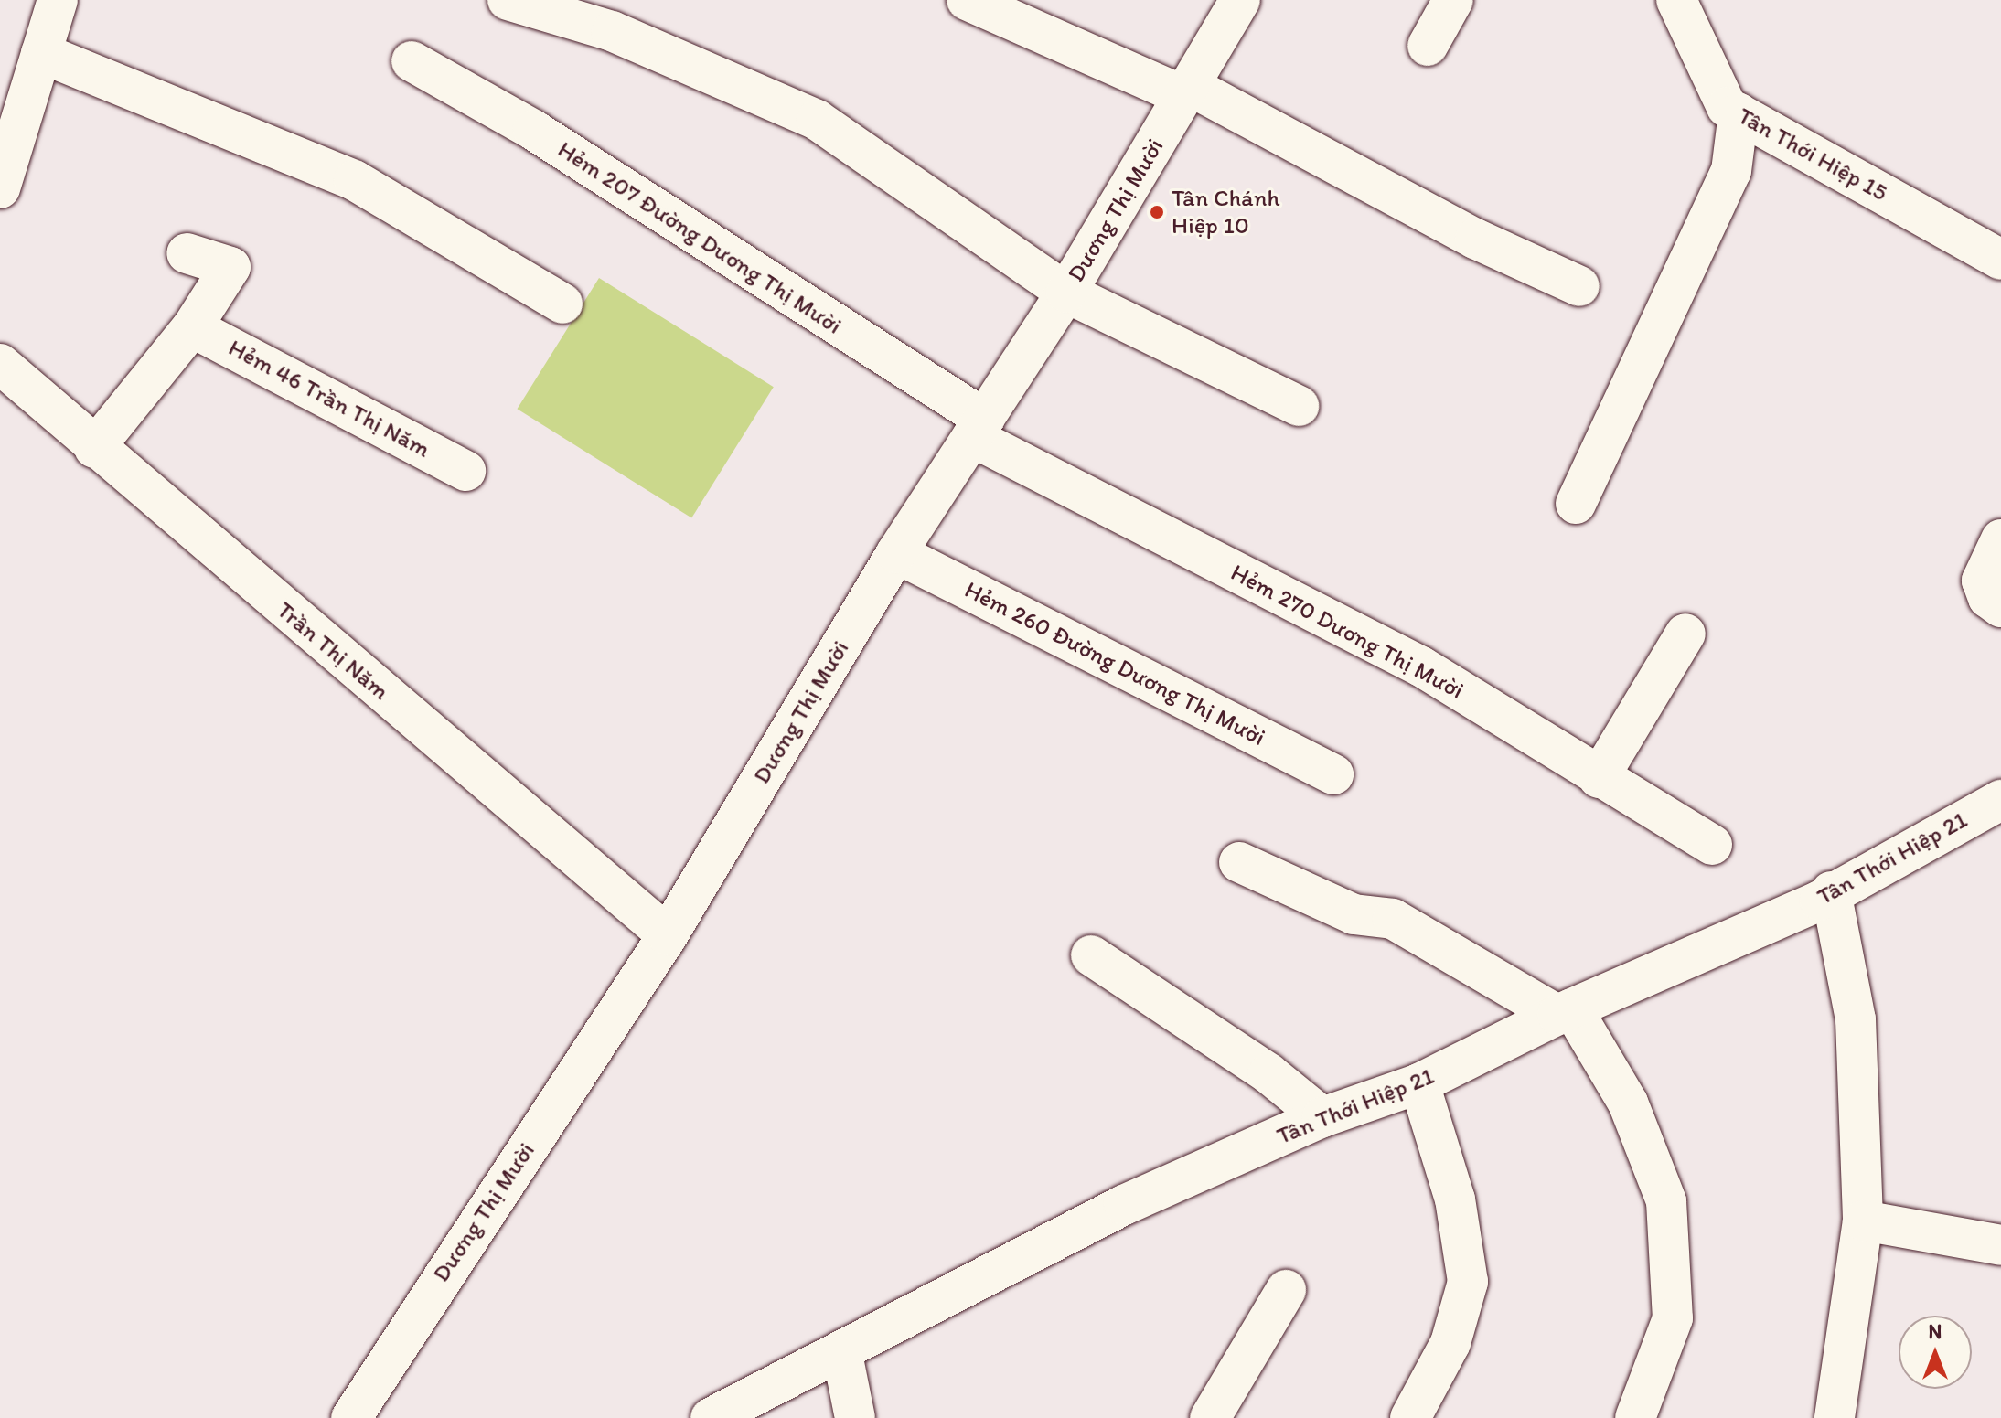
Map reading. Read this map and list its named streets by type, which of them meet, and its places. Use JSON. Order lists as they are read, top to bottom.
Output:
{
  "streets": {
    "street": [
      "Tân Thới Hiệp 15",
      "Dương Thị Mười",
      "Hẻm 207 Đường Dương Thị Mười",
      "Hẻm 46 Trần Thị Năm",
      "Hẻm 270 Dương Thị Mười",
      "Trần Thị Năm",
      "Hẻm 260 Đường Dương Thị Mười",
      "Tân Thới Hiệp 21"
    ]
  },
  "crossings": [
    ["Dương Thị Mười", "Hẻm 207 Đường Dương Thị Mười"],
    ["Dương Thị Mười", "Hẻm 270 Dương Thị Mười"],
    ["Dương Thị Mười", "Trần Thị Năm"],
    ["Dương Thị Mười", "Hẻm 260 Đường Dương Thị Mười"],
    ["Hẻm 207 Đường Dương Thị Mười", "Hẻm 270 Dương Thị Mười"]
  ],
  "places": ["Tân Chánh Hiệp 10"],
  "north": "top"
}
